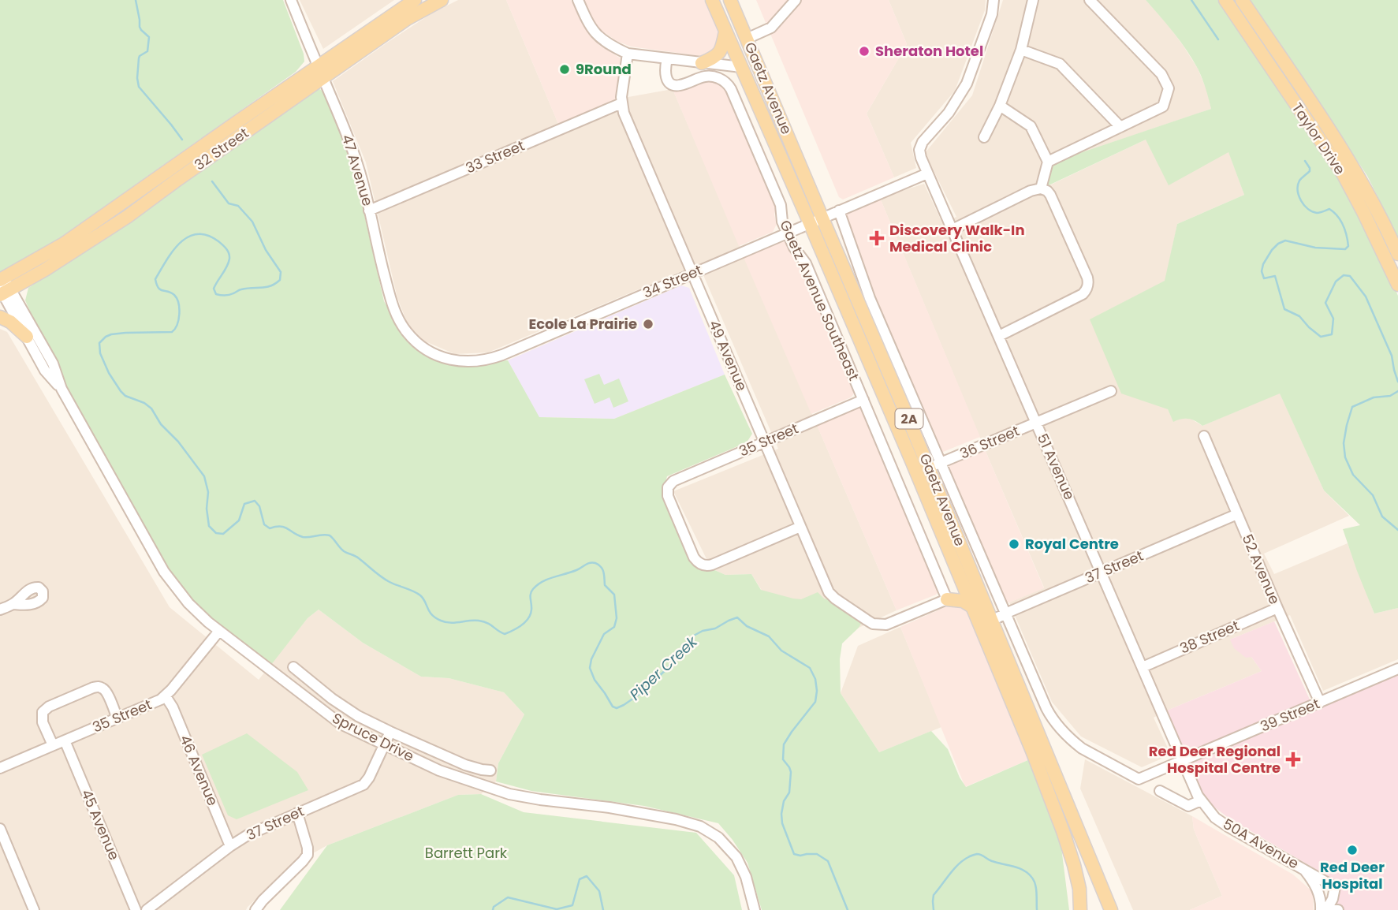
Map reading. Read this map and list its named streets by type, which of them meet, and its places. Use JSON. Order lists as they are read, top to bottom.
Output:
{
  "streets": {
    "main road": [
      "Gaetz Avenue",
      "Taylor Drive",
      "32 Street",
      "2A"
    ],
    "street": [
      "33 Street",
      "47 Avenue",
      "34 Street",
      "Gaetz Avenue Southeast",
      "49 Avenue",
      "35 Street",
      "36 Street",
      "51 Avenue",
      "37 Street",
      "52 Avenue",
      "38 Street",
      "39 Street",
      "Spruce Drive",
      "46 Avenue",
      "45 Avenue",
      "50A Avenue"
    ]
  },
  "crossings": [
    ["Gaetz Avenue", "34 Street"],
    ["Gaetz Avenue", "Gaetz Avenue Southeast"],
    ["Gaetz Avenue", "36 Street"],
    ["Gaetz Avenue", "37 Street"],
    ["32 Street", "47 Avenue"],
    ["32 Street", "Spruce Drive"],
    ["33 Street", "47 Avenue"],
    ["33 Street", "49 Avenue"],
    ["47 Avenue", "34 Street"],
    ["34 Street", "Gaetz Avenue Southeast"],
    ["34 Street", "49 Avenue"],
    ["34 Street", "51 Avenue"],
    ["Gaetz Avenue Southeast", "49 Avenue"],
    ["Gaetz Avenue Southeast", "35 Street"],
    ["Gaetz Avenue Southeast", "36 Street"],
    ["49 Avenue", "35 Street"],
    ["35 Street", "Spruce Drive"],
    ["35 Street", "46 Avenue"],
    ["35 Street", "45 Avenue"],
    ["36 Street", "51 Avenue"],
    ["51 Avenue", "37 Street"],
    ["51 Avenue", "38 Street"],
    ["51 Avenue", "39 Street"],
    ["51 Avenue", "50A Avenue"],
    ["37 Street", "52 Avenue"],
    ["37 Street", "39 Street"],
    ["37 Street", "Spruce Drive"],
    ["37 Street", "46 Avenue"],
    ["52 Avenue", "38 Street"],
    ["52 Avenue", "39 Street"],
    ["39 Street", "50A Avenue"]
  ],
  "water": ["Piper Creek"],
  "parks": ["Barrett Park"],
  "places": {
    "other": [
      "Sheraton Hotel",
      "9Round",
      "Ecole La Prairie",
      "Royal Centre",
      "Red Deer Hospital"
    ],
    "health": ["Discovery Walk-In Medical Clinic", "Red Deer Regional Hospital Centre"]
  }
}
